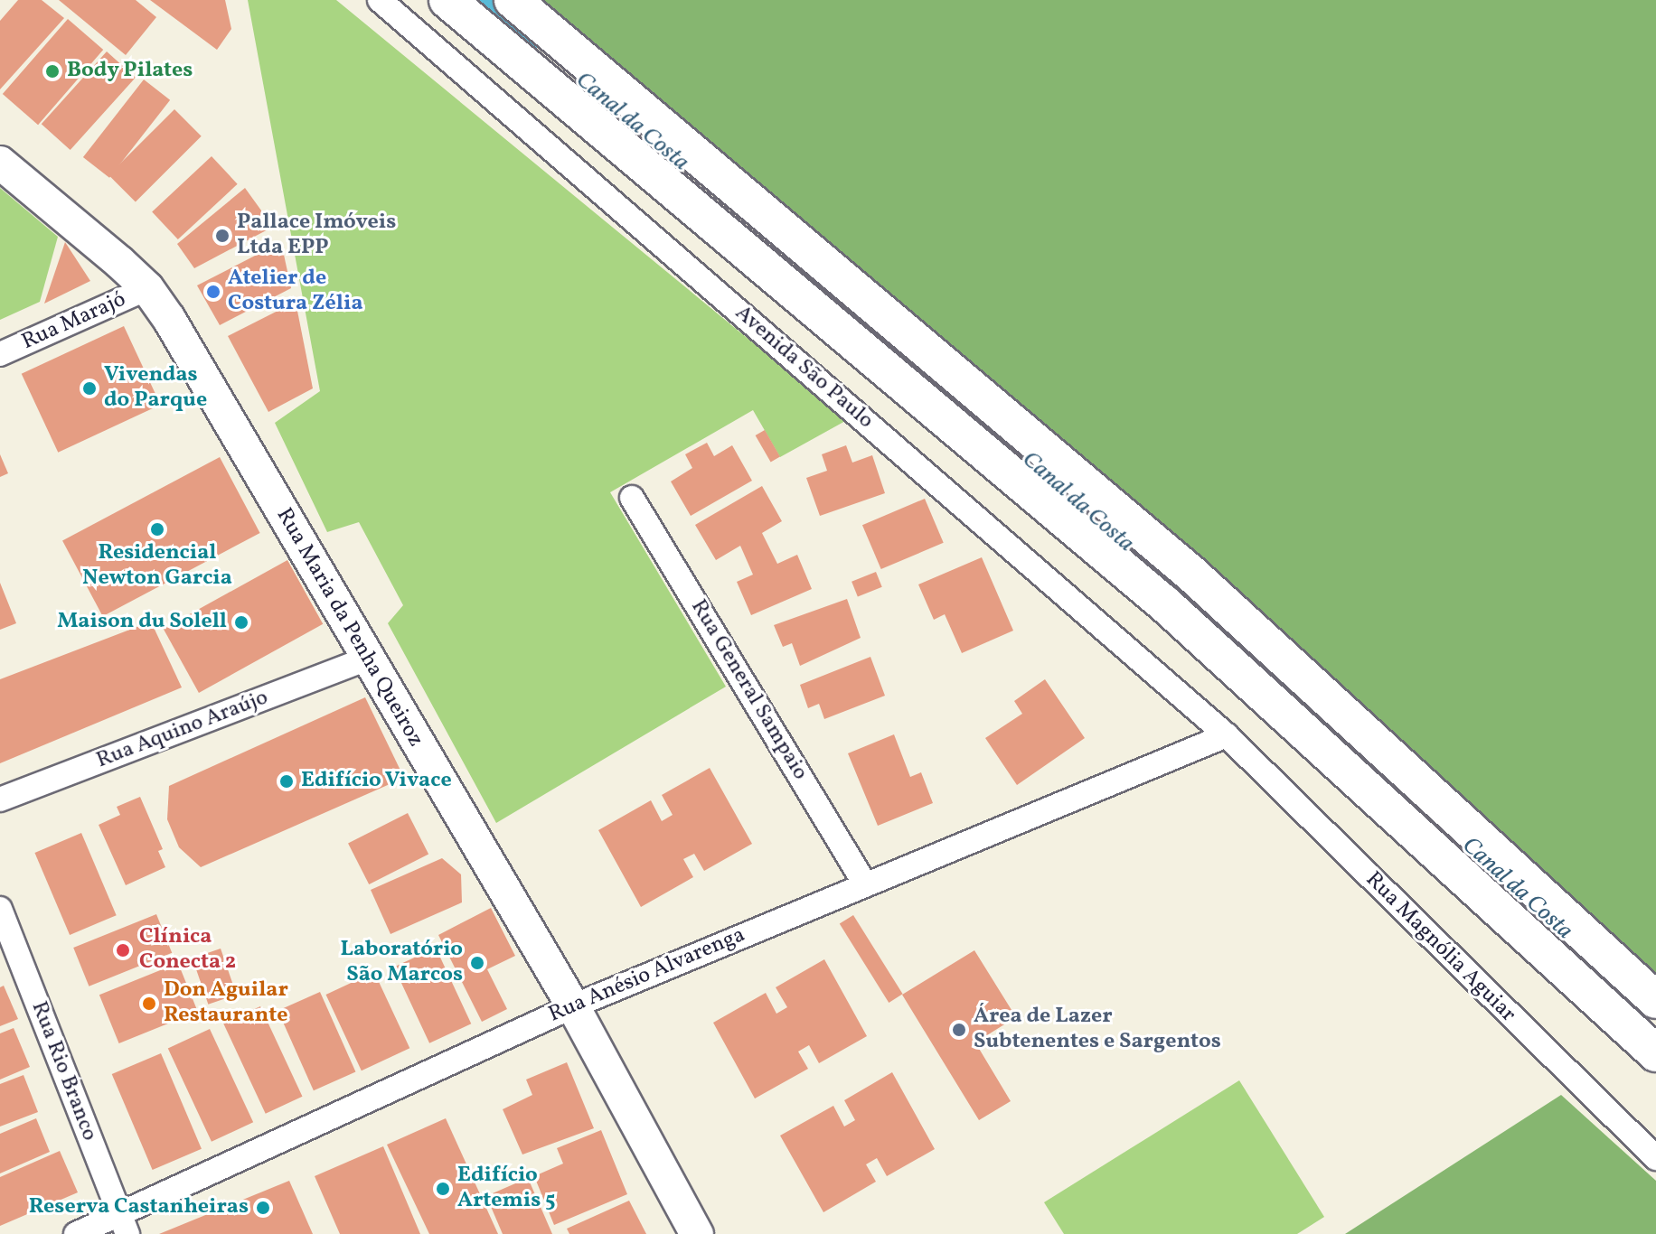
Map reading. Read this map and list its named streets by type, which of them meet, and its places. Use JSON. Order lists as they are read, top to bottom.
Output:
{
  "streets": {
    "street": [
      "Rua Marajó",
      "Avenida São Paulo",
      "Rua Maria da Penha Queiroz",
      "Rua General Sampaio",
      "Rua Aquino Araújo",
      "Rua Magnólia Aguiar",
      "Rua Anésio Alvarenga",
      "Rua Rio Branco"
    ]
  },
  "crossings": [
    ["Rua Marajó", "Rua Maria da Penha Queiroz"],
    ["Avenida São Paulo", "Rua Magnólia Aguiar"],
    ["Avenida São Paulo", "Rua Anésio Alvarenga"],
    ["Rua Maria da Penha Queiroz", "Rua Aquino Araújo"],
    ["Rua Maria da Penha Queiroz", "Rua Anésio Alvarenga"],
    ["Rua General Sampaio", "Rua Anésio Alvarenga"],
    ["Rua Magnólia Aguiar", "Rua Anésio Alvarenga"],
    ["Rua Anésio Alvarenga", "Rua Rio Branco"]
  ],
  "water": ["Canal da Costa"],
  "places": [
    "Body Pilates",
    "Pallace Imóveis Ltda EPP",
    "Atelier de Costura Zélia",
    "Vivendas do Parque",
    "Residencial Newton Garcia",
    "Maison du Solell",
    "Edifício Vivace",
    "Clínica Conecta 2",
    "Laboratório São Marcos",
    "Don Aguilar Restaurante",
    "Área de Lazer Subtenentes e Sargentos",
    "Edifício Artemis 5",
    "Reserva Castanheiras"
  ]
}
